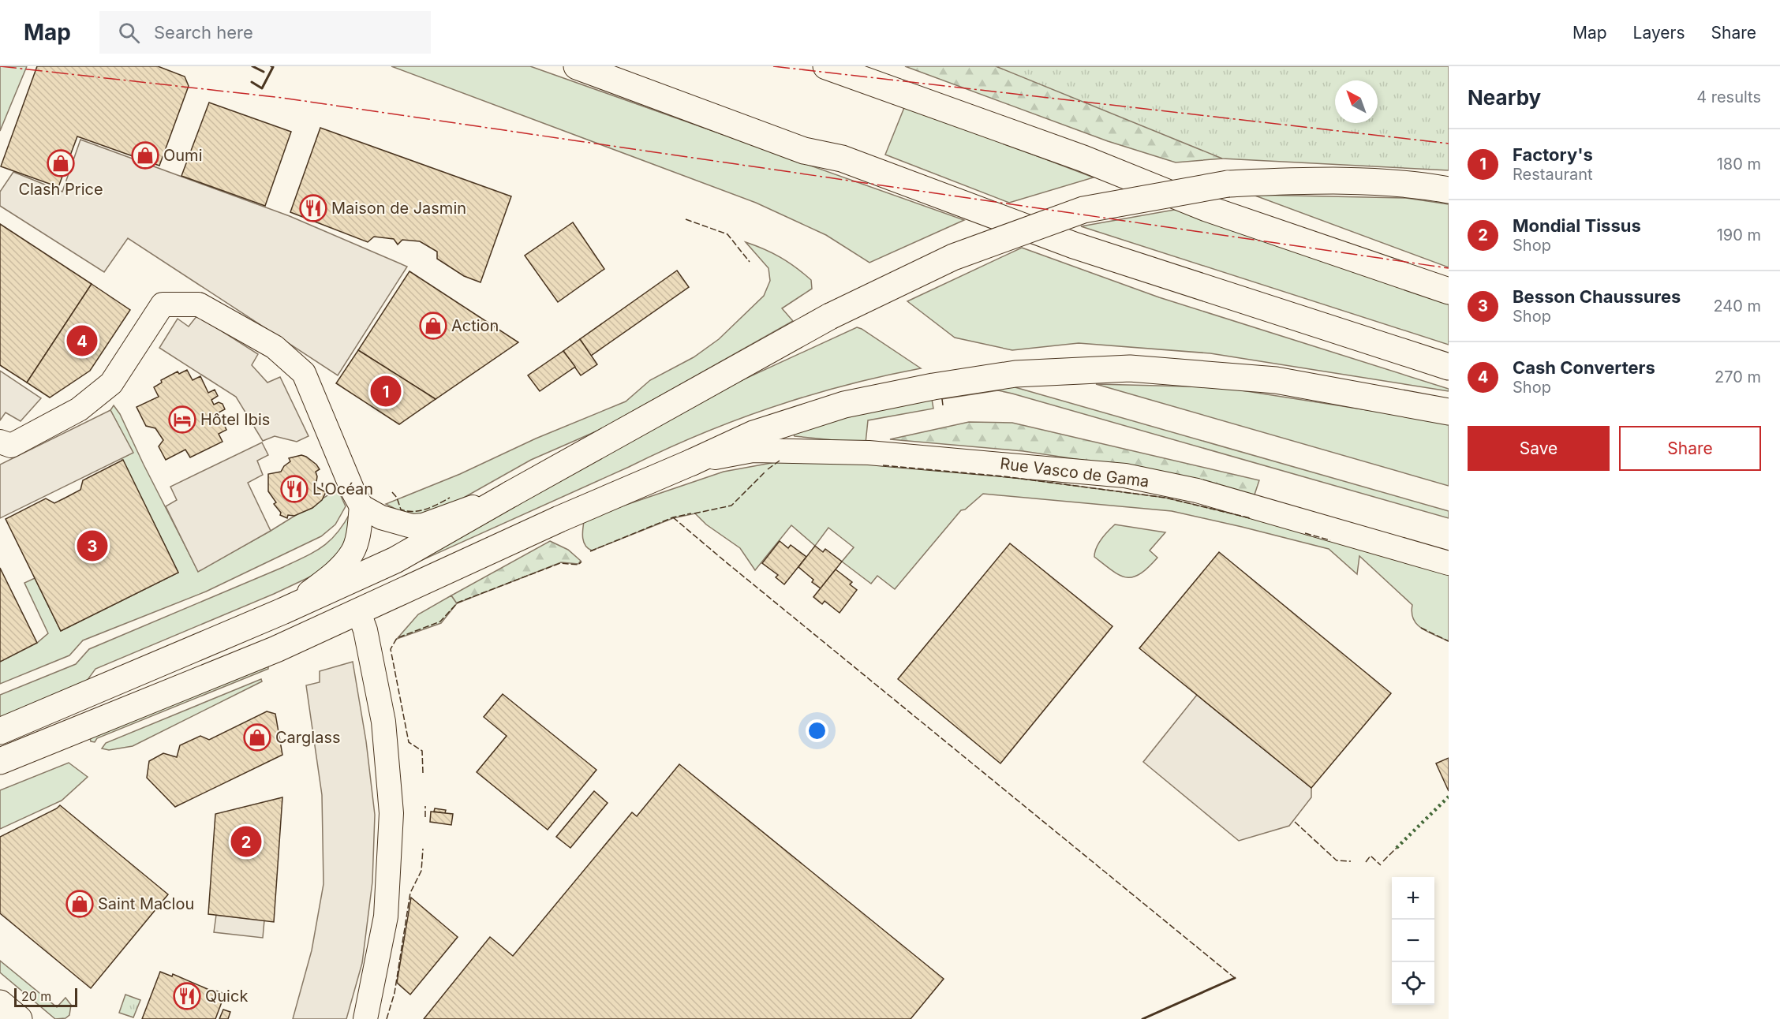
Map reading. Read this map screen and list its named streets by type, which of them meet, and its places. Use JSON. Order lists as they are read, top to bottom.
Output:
{
  "streets": {
    "street": ["Rue Vasco de Gama"]
  },
  "places": {
    "shop": [
      "Oumi",
      "Clash Price",
      "Action",
      "Carglass",
      "Saint Maclou"
    ],
    "restaurant": ["Maison de Jasmin", "L'Océan", "Quick"],
    "hotel": ["Hôtel Ibis"]
  },
  "scale_bar": "20 m",
  "north": "top left",
  "page": {
    "header": "Map",
    "search": "Search here",
    "nav": ["Map", "Layers", "Share"],
    "heading": ["Nearby", "4 results"],
    "list": [
      {
        "mark": "1",
        "name": "Factory's",
        "note": "Restaurant",
        "value": "180 m"
      },
      {
        "mark": "2",
        "name": "Mondial Tissus",
        "note": "Shop",
        "value": "190 m"
      },
      {
        "mark": "3",
        "name": "Besson Chaussures",
        "note": "Shop",
        "value": "240 m"
      },
      {
        "mark": "4",
        "name": "Cash Converters",
        "note": "Shop",
        "value": "270 m"
      }
    ],
    "pins": [
      "4",
      "1",
      "3",
      "2"
    ],
    "buttons": ["Save", "Share"],
    "map_buttons": ["+", "−"],
    "scale": "20 m"
  }
}
